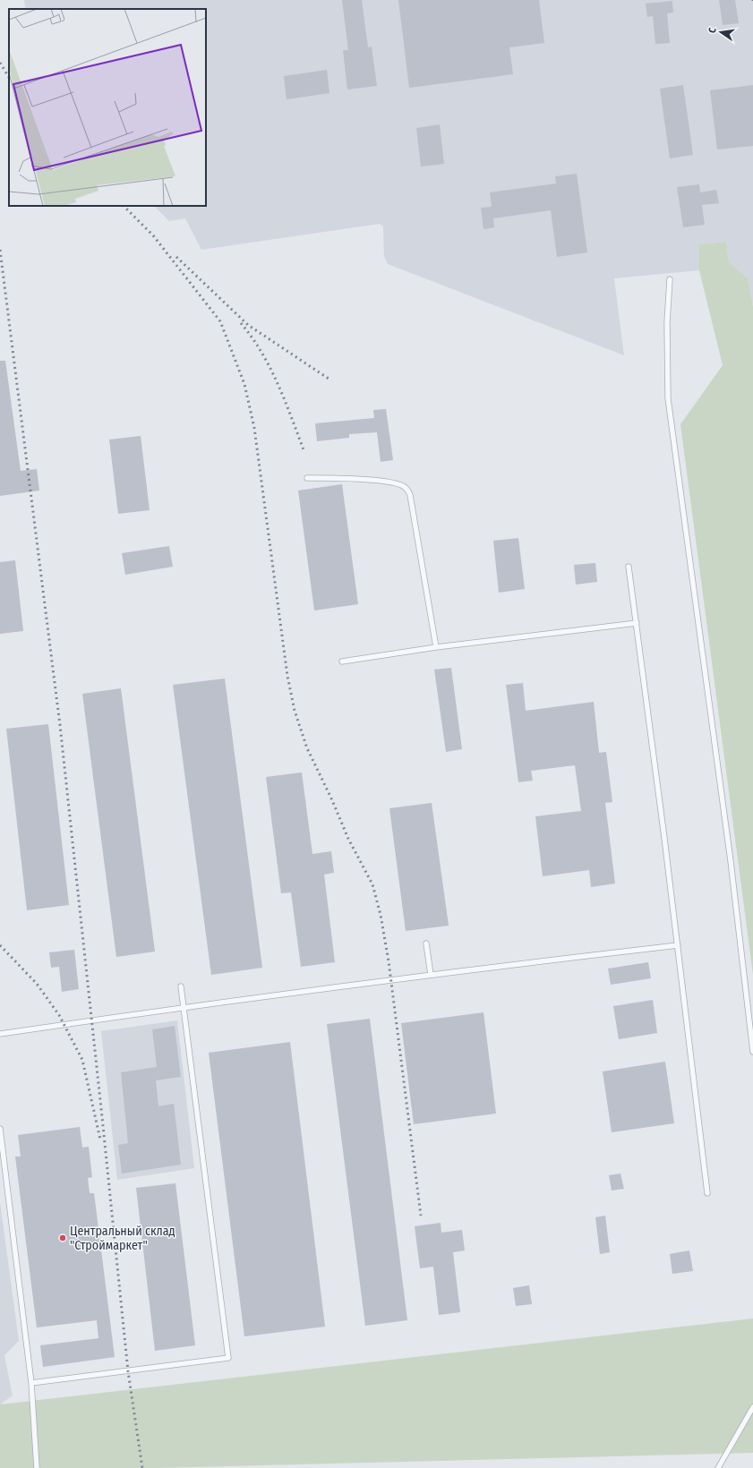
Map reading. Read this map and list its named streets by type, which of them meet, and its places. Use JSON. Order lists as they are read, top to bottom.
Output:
{
  "places": ["Центральный склад \"Строймаркет\""],
  "north": "left"
}
